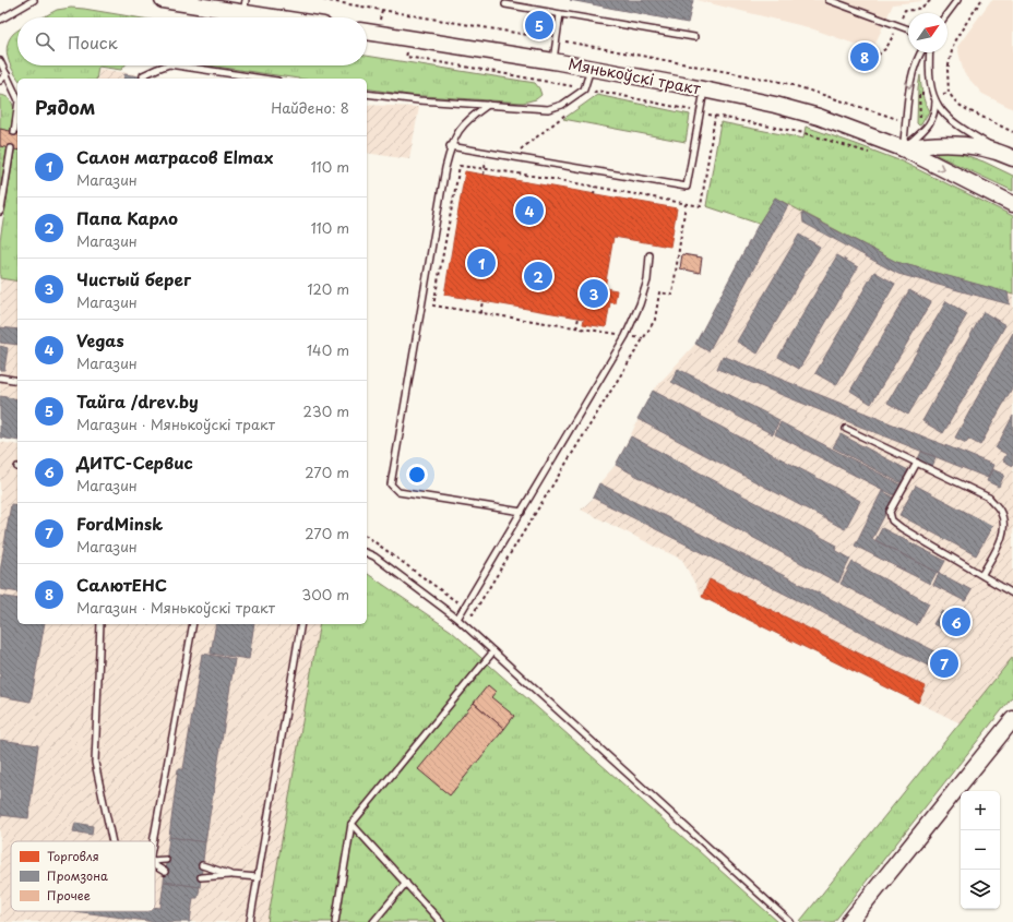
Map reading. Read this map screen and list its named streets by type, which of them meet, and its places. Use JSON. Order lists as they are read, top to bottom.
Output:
{
  "streets": {
    "street": ["Мянькоўскі тракт"]
  },
  "legend": ["Торговля", "Промзона", "Прочее"],
  "north": "top right",
  "page": {
    "pins": [
      "5",
      "8",
      "4",
      "1",
      "2",
      "3",
      "6",
      "7"
    ],
    "search": "Поиск",
    "heading": ["Рядом", "Найдено: 8"],
    "list": [
      {
        "mark": "1",
        "name": "Салон матрасов Elmax",
        "note": "Магазин",
        "value": "110 m"
      },
      {
        "mark": "2",
        "name": "Папа Карло",
        "note": "Магазин",
        "value": "110 m"
      },
      {
        "mark": "3",
        "name": "Чистый берег",
        "note": "Магазин",
        "value": "120 m"
      },
      {
        "mark": "4",
        "name": "Vegas",
        "note": "Магазин",
        "value": "140 m"
      },
      {
        "mark": "5",
        "name": "Тайга /drev.by",
        "note": "Магазин · Мянькоўскі тракт",
        "value": "230 m"
      },
      {
        "mark": "6",
        "name": "ДИТС-Сервис",
        "note": "Магазин",
        "value": "270 m"
      },
      {
        "mark": "7",
        "name": "FordMinsk",
        "note": "Магазин",
        "value": "270 m"
      },
      {
        "mark": "8",
        "name": "СалютЕНС",
        "note": "Магазин · Мянькоўскі тракт",
        "value": "300 m"
      }
    ],
    "map_buttons": ["+", "−"]
  }
}
